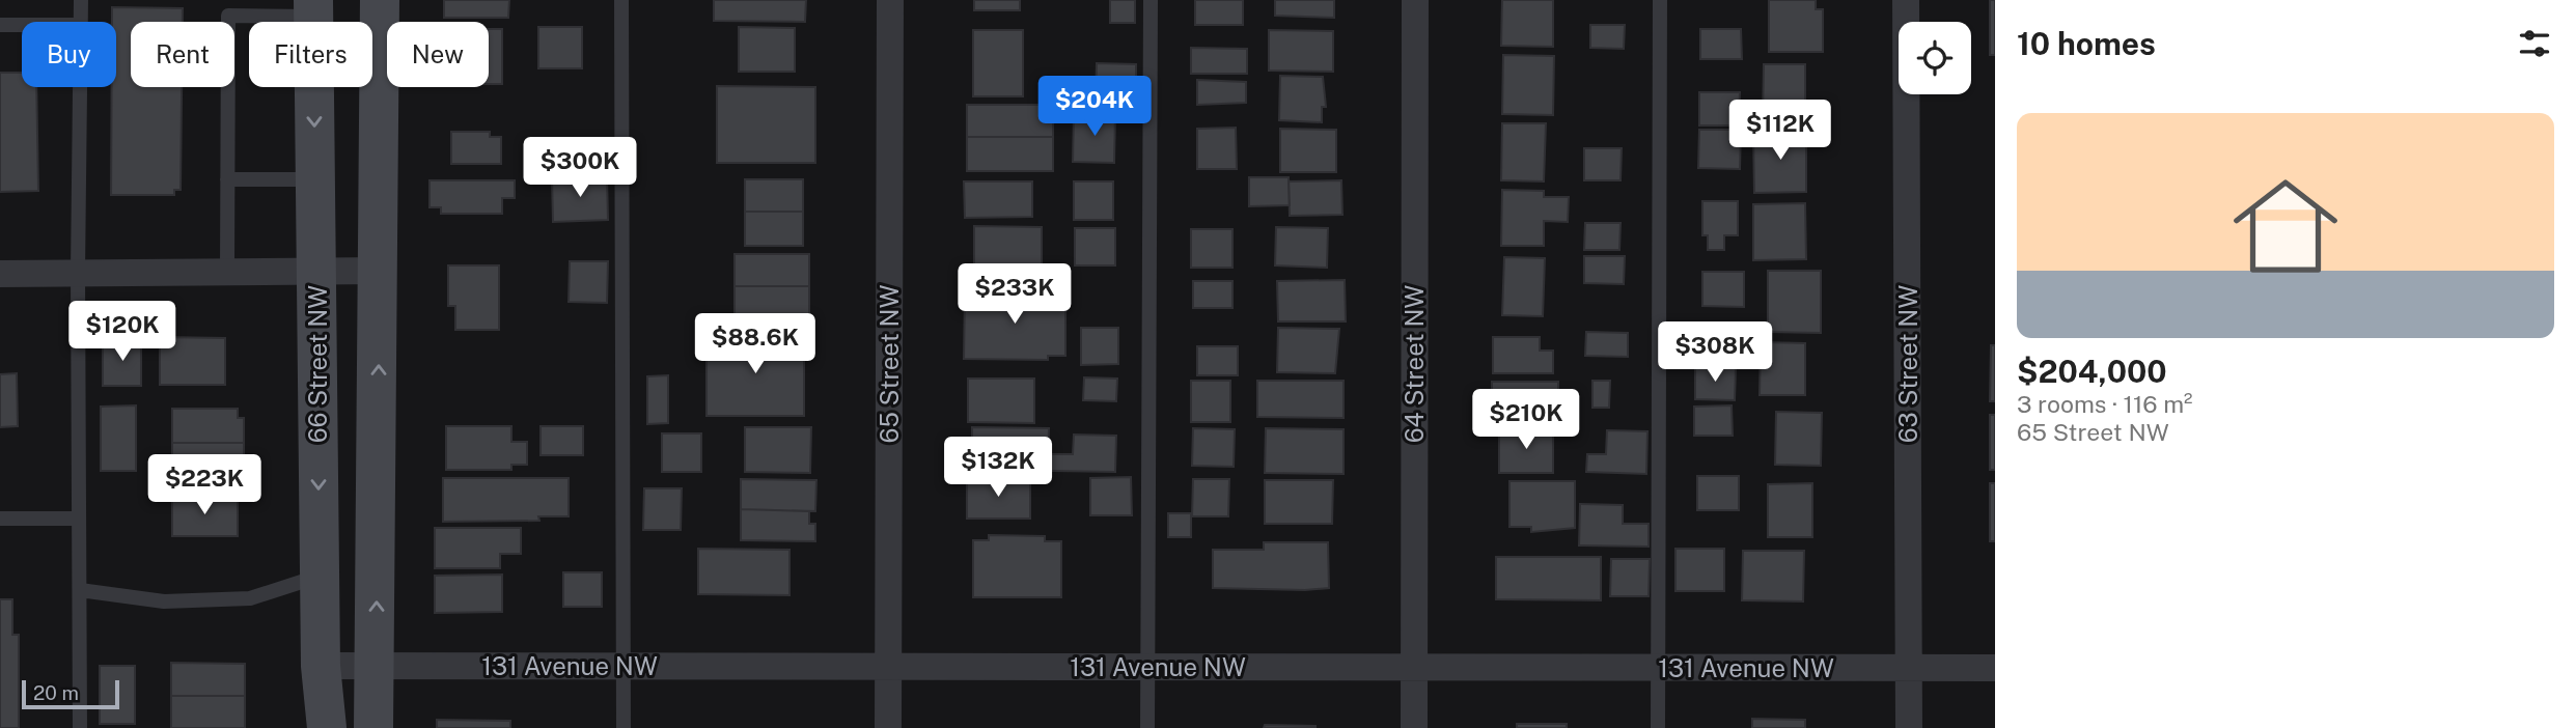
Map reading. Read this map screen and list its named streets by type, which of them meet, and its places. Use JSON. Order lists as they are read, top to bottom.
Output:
{
  "streets": {
    "main road": ["66 Street NW"],
    "street": [
      "65 Street NW",
      "64 Street NW",
      "63 Street NW",
      "131 Avenue NW"
    ]
  },
  "crossings": [
    ["66 Street NW", "131 Avenue NW"],
    ["65 Street NW", "131 Avenue NW"],
    ["64 Street NW", "131 Avenue NW"],
    ["63 Street NW", "131 Avenue NW"]
  ],
  "scale_bar": "20 m",
  "page": {
    "heading": "10 homes",
    "chip": [
      "Buy",
      "Rent",
      "Filters",
      "New"
    ],
    "price": [
      "$204K",
      "$112K",
      "$300K",
      "$233K",
      "$120K",
      "$88.6K",
      "$308K",
      "$210K",
      "$132K",
      "$223K"
    ],
    "list": [
      {
        "name": "$204,000",
        "note": "3 rooms · 116 m² · 65 Street NW"
      }
    ],
    "scale": "20 m"
  }
}
